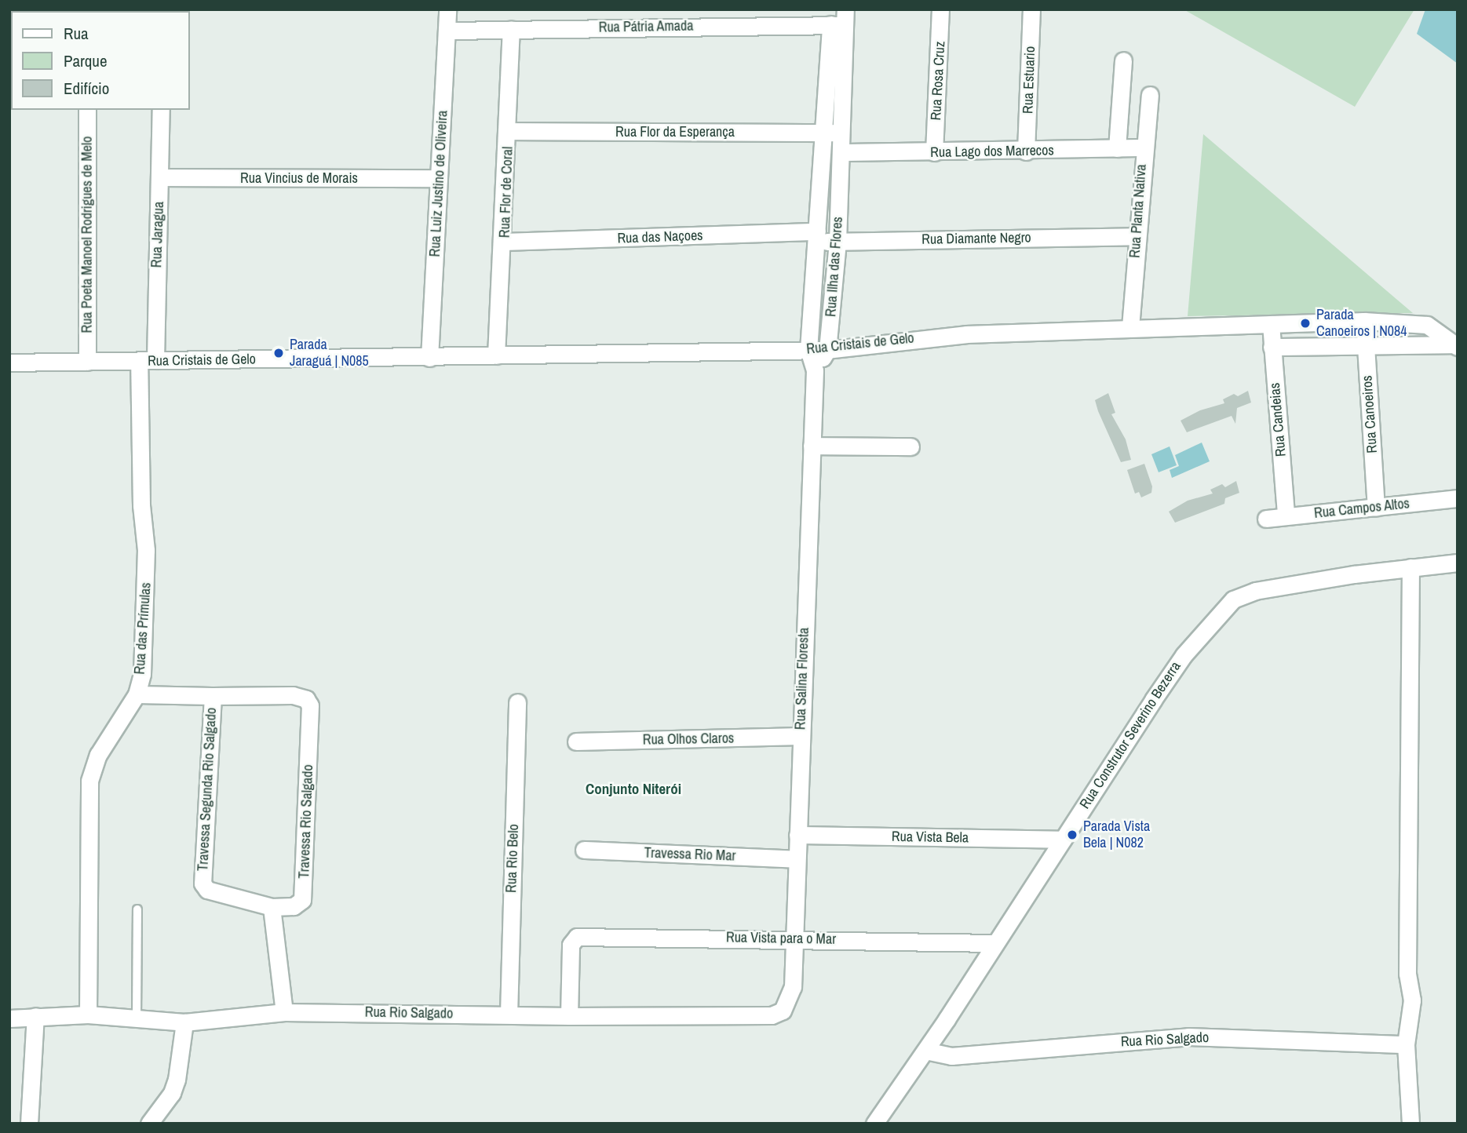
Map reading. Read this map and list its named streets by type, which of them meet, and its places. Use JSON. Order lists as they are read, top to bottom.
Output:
{
  "streets": {
    "street": [
      "Rua Pátria Amada",
      "Rua Estuario",
      "Rua Rosa Cruz",
      "Rua Flor da Esperança",
      "Rua Lago dos Marrecos",
      "Rua Vincius de Morais",
      "Rua Luiz Justino de Oliveira",
      "Rua Flor de Coral",
      "Rua Planta Nativa",
      "Rua Poeta Manoel Rodrigues de Melo",
      "Rua Jaragua",
      "Rua das Naçoes",
      "Rua Diamante Negro",
      "Rua Ilha das Flores",
      "Rua Cristais de Gelo",
      "Rua Canoeiros",
      "Rua Candeias",
      "Rua Campos Altos",
      "Rua das Prímulas",
      "Rua Salina Floresta",
      "Rua Construtor Severino Bezerra",
      "Rua Olhos Claros",
      "Travessa Segunda Rio Salgado",
      "Travessa Rio Salgado",
      "Rua Vista Bela",
      "Travessa Rio Mar",
      "Rua Rio Belo",
      "Rua Vista para o Mar",
      "Rua Rio Salgado"
    ]
  },
  "crossings": [
    ["Rua Pátria Amada", "Rua Luiz Justino de Oliveira"],
    ["Rua Pátria Amada", "Rua Flor de Coral"],
    ["Rua Pátria Amada", "Rua Ilha das Flores"],
    ["Rua Estuario", "Rua Lago dos Marrecos"],
    ["Rua Rosa Cruz", "Rua Lago dos Marrecos"],
    ["Rua Flor da Esperança", "Rua Flor de Coral"],
    ["Rua Flor da Esperança", "Rua Ilha das Flores"],
    ["Rua Lago dos Marrecos", "Rua Planta Nativa"],
    ["Rua Lago dos Marrecos", "Rua Ilha das Flores"],
    ["Rua Vincius de Morais", "Rua Luiz Justino de Oliveira"],
    ["Rua Vincius de Morais", "Rua Jaragua"],
    ["Rua Luiz Justino de Oliveira", "Rua Cristais de Gelo"],
    ["Rua Flor de Coral", "Rua das Naçoes"],
    ["Rua Flor de Coral", "Rua Cristais de Gelo"],
    ["Rua Planta Nativa", "Rua Diamante Negro"],
    ["Rua Planta Nativa", "Rua Cristais de Gelo"],
    ["Rua Poeta Manoel Rodrigues de Melo", "Rua Cristais de Gelo"],
    ["Rua Jaragua", "Rua Cristais de Gelo"],
    ["Rua Jaragua", "Rua das Prímulas"],
    ["Rua das Naçoes", "Rua Diamante Negro"],
    ["Rua das Naçoes", "Rua Ilha das Flores"],
    ["Rua Diamante Negro", "Rua Ilha das Flores"],
    ["Rua Ilha das Flores", "Rua Cristais de Gelo"],
    ["Rua Ilha das Flores", "Rua Salina Floresta"],
    ["Rua Cristais de Gelo", "Rua Canoeiros"],
    ["Rua Cristais de Gelo", "Rua Candeias"],
    ["Rua Cristais de Gelo", "Rua das Prímulas"],
    ["Rua Canoeiros", "Rua Campos Altos"],
    ["Rua Candeias", "Rua Campos Altos"],
    ["Rua das Prímulas", "Travessa Segunda Rio Salgado"],
    ["Rua das Prímulas", "Rua Rio Salgado"],
    ["Rua Salina Floresta", "Rua Olhos Claros"],
    ["Rua Salina Floresta", "Rua Vista Bela"],
    ["Rua Salina Floresta", "Travessa Rio Mar"],
    ["Rua Salina Floresta", "Rua Vista para o Mar"],
    ["Rua Salina Floresta", "Rua Rio Salgado"],
    ["Rua Construtor Severino Bezerra", "Rua Vista Bela"],
    ["Rua Construtor Severino Bezerra", "Rua Vista para o Mar"],
    ["Rua Construtor Severino Bezerra", "Rua Rio Salgado"],
    ["Travessa Segunda Rio Salgado", "Travessa Rio Salgado"],
    ["Rua Rio Belo", "Rua Rio Salgado"],
    ["Rua Vista para o Mar", "Rua Rio Salgado"]
  ],
  "districts": ["Conjunto Niterói"],
  "places": ["Parada Canoeiros | N084", "Parada Jaraguá | N085", "Parada Vista Bela | N082"],
  "legend": ["Rua", "Parque", "Edifício"]
}
